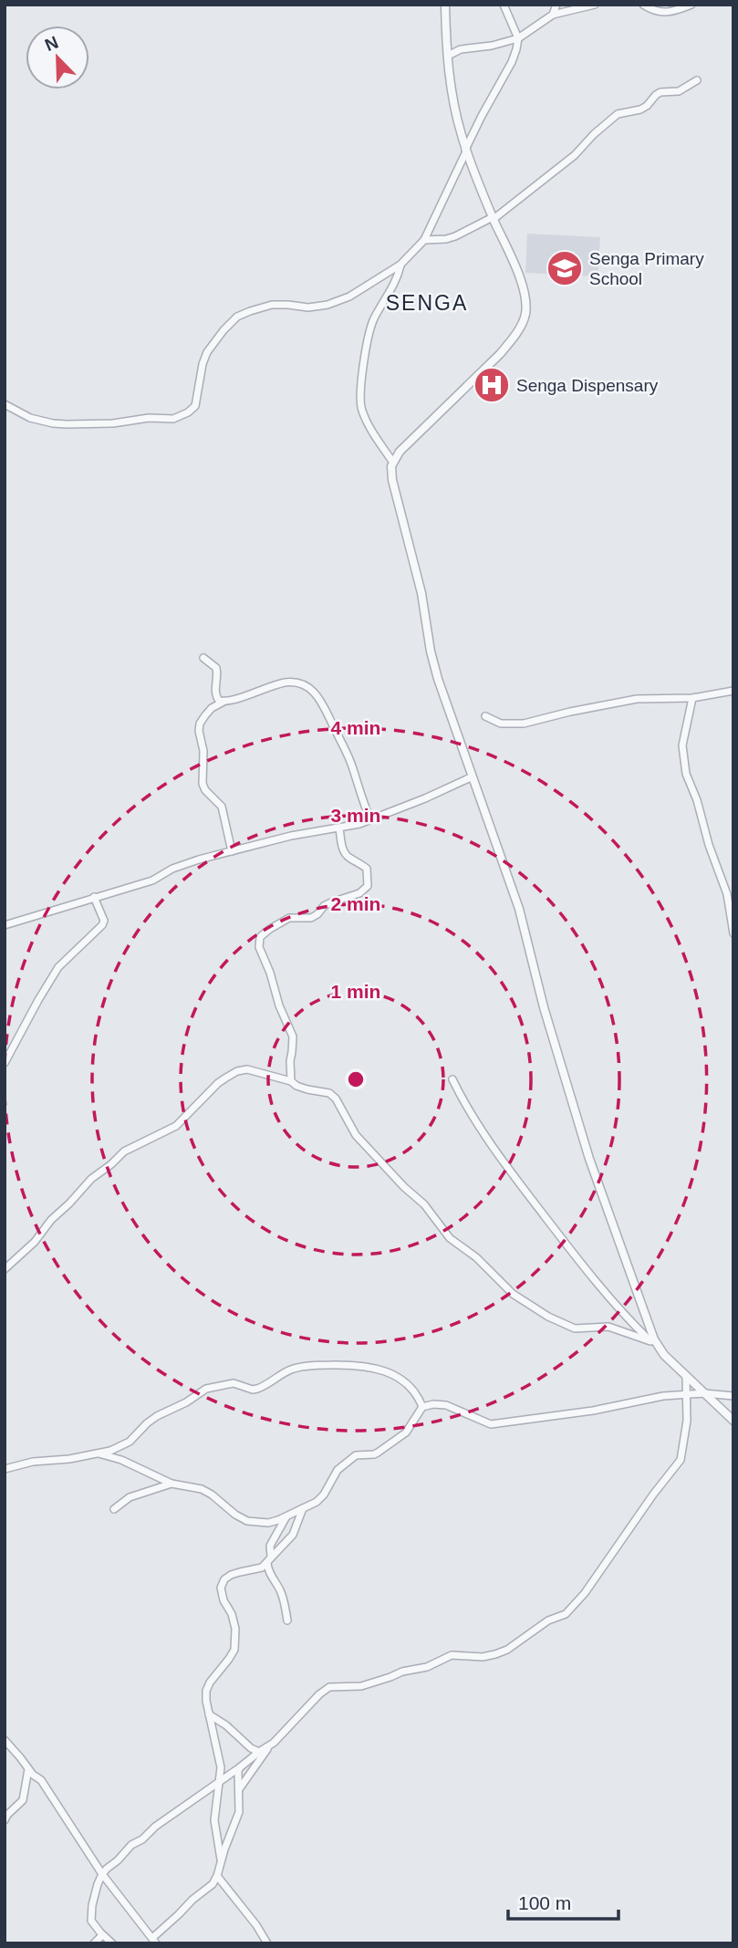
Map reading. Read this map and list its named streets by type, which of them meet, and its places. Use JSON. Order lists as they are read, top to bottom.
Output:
{
  "districts": ["SENGA"],
  "places": {
    "school or university": ["Senga Primary School"],
    "hospital": ["Senga Dispensary"]
  },
  "scale_bar": "100 m",
  "north": "top left",
  "rings": [
    "4 min",
    "3 min",
    "2 min",
    "1 min"
  ]
}
